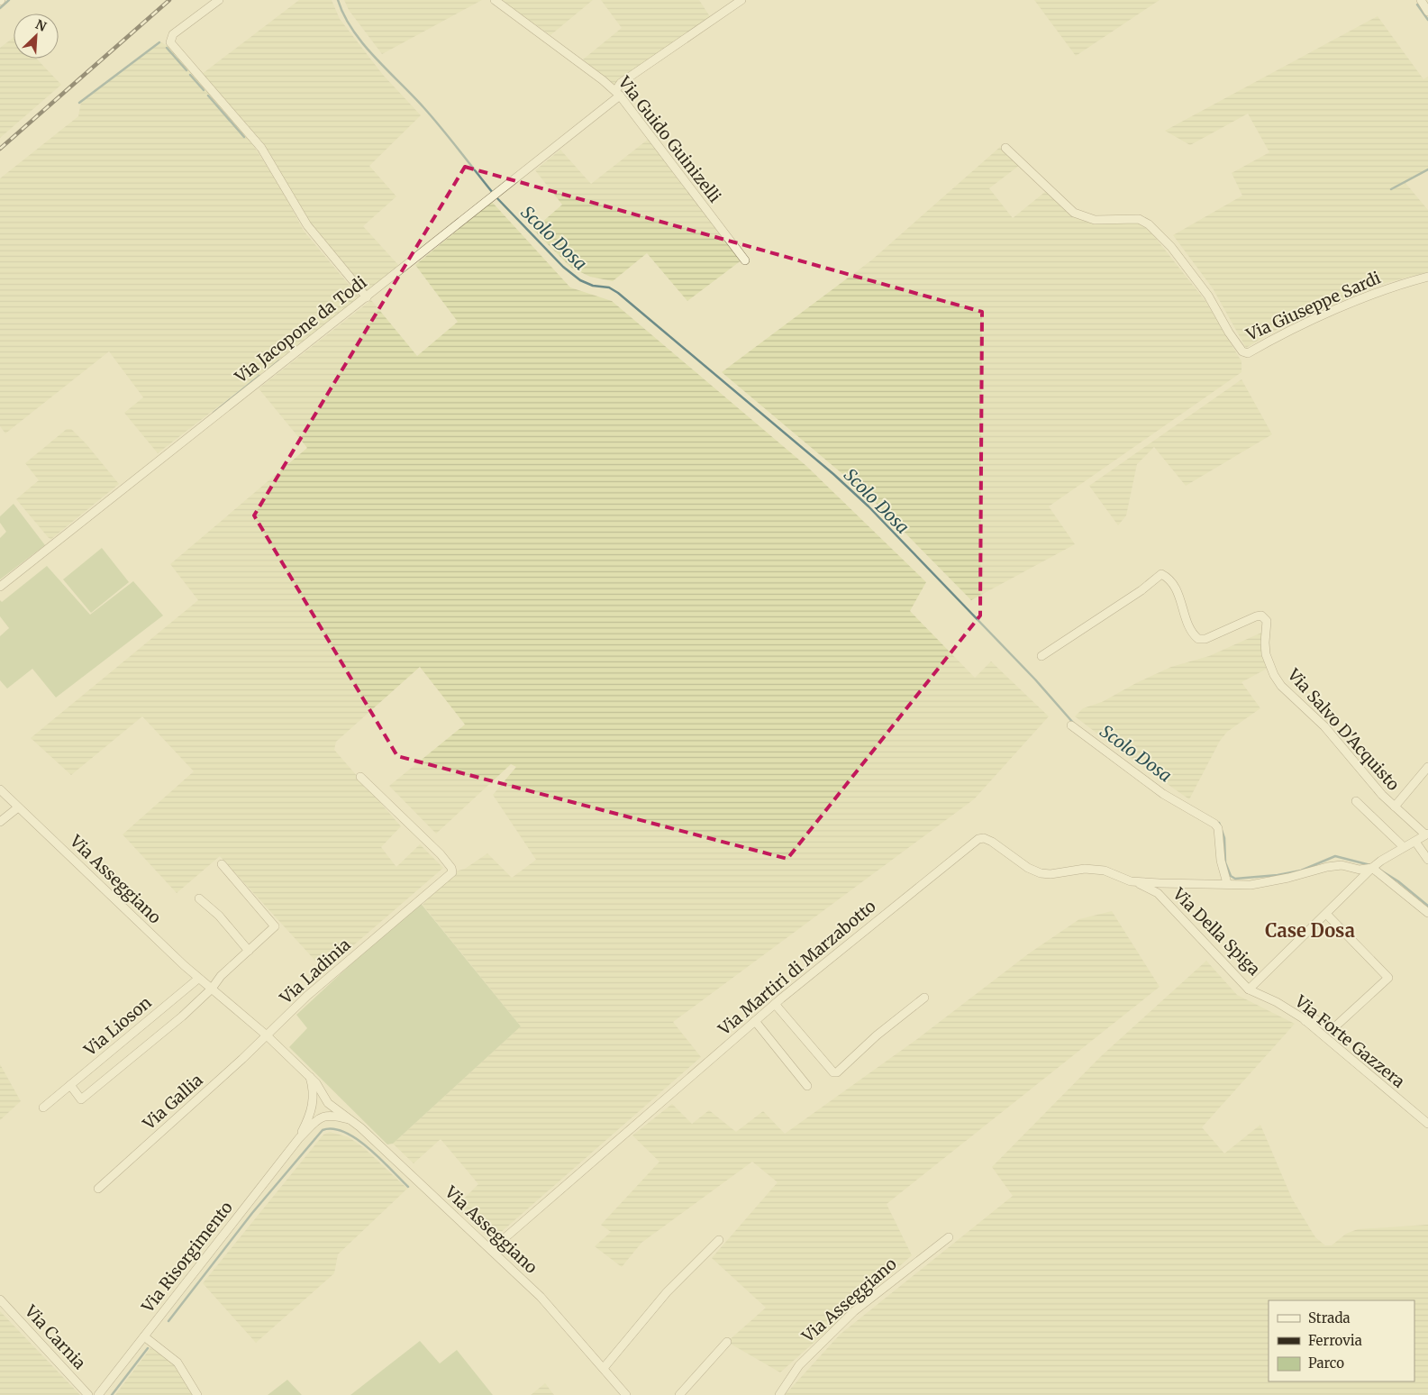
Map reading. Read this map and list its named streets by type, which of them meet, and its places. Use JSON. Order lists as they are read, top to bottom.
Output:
{
  "streets": {
    "street": [
      "Via Guido Guinizelli",
      "Via Giuseppe Sardi",
      "Via Jacopone da Todi",
      "Via Salvo D'Acquisto",
      "Via Asseggiano",
      "Via Della Spiga",
      "Via Martiri di Marzabotto",
      "Via Ladinia",
      "Via Lioson",
      "Via Forte Gazzera",
      "Via Gallia",
      "Via Risorgimento",
      "Via Carnia"
    ]
  },
  "crossings": [
    ["Via Guido Guinizelli", "Via Jacopone da Todi"],
    ["Via Asseggiano", "Via Martiri di Marzabotto"],
    ["Via Asseggiano", "Via Ladinia"],
    ["Via Asseggiano", "Via Lioson"],
    ["Via Asseggiano", "Via Gallia"],
    ["Via Asseggiano", "Via Risorgimento"],
    ["Via Della Spiga", "Via Martiri di Marzabotto"],
    ["Via Della Spiga", "Via Forte Gazzera"],
    ["Via Ladinia", "Via Gallia"]
  ],
  "districts": ["Case Dosa"],
  "water": ["Scolo Dosa"],
  "legend": ["Strada", "Ferrovia", "Parco"],
  "north": "top right"
}
